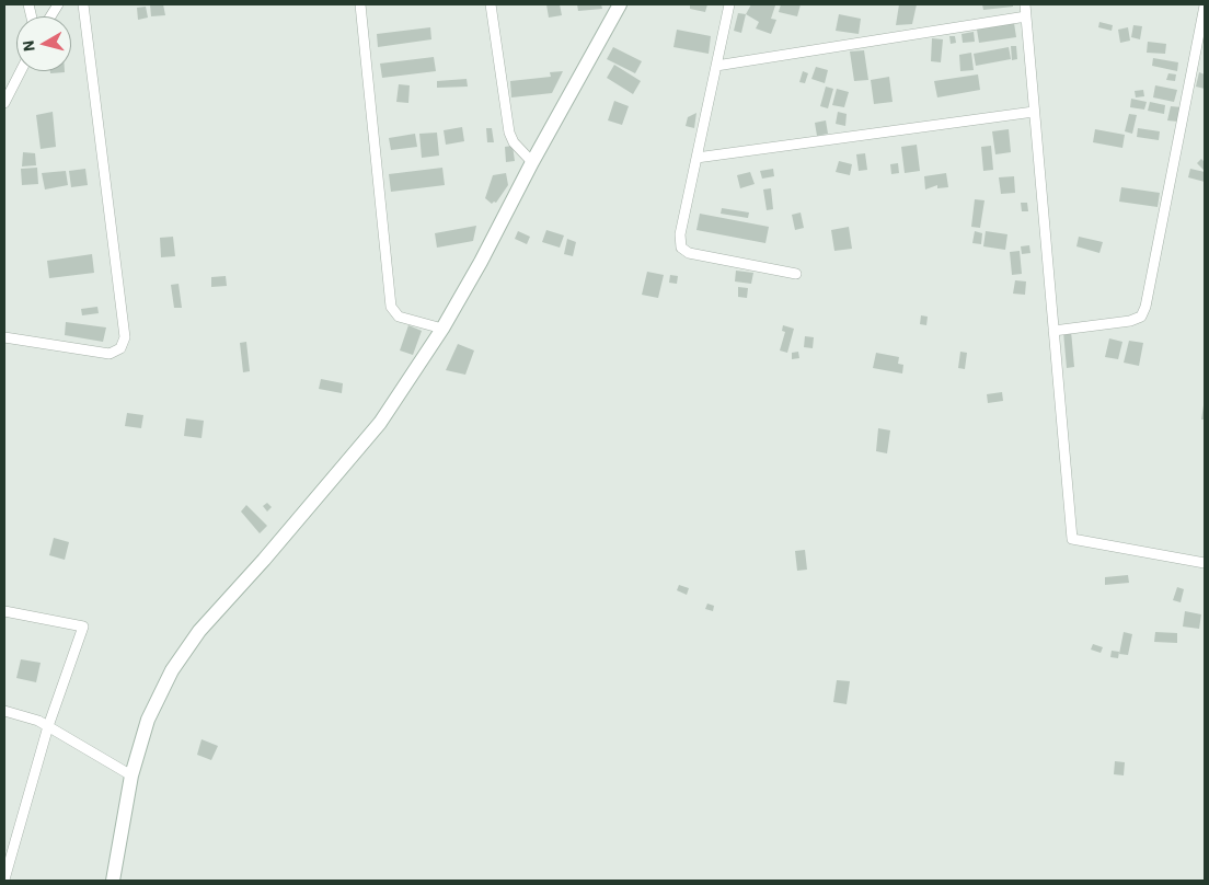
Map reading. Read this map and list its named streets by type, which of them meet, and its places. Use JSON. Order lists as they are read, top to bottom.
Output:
{
  "north": "left"
}
